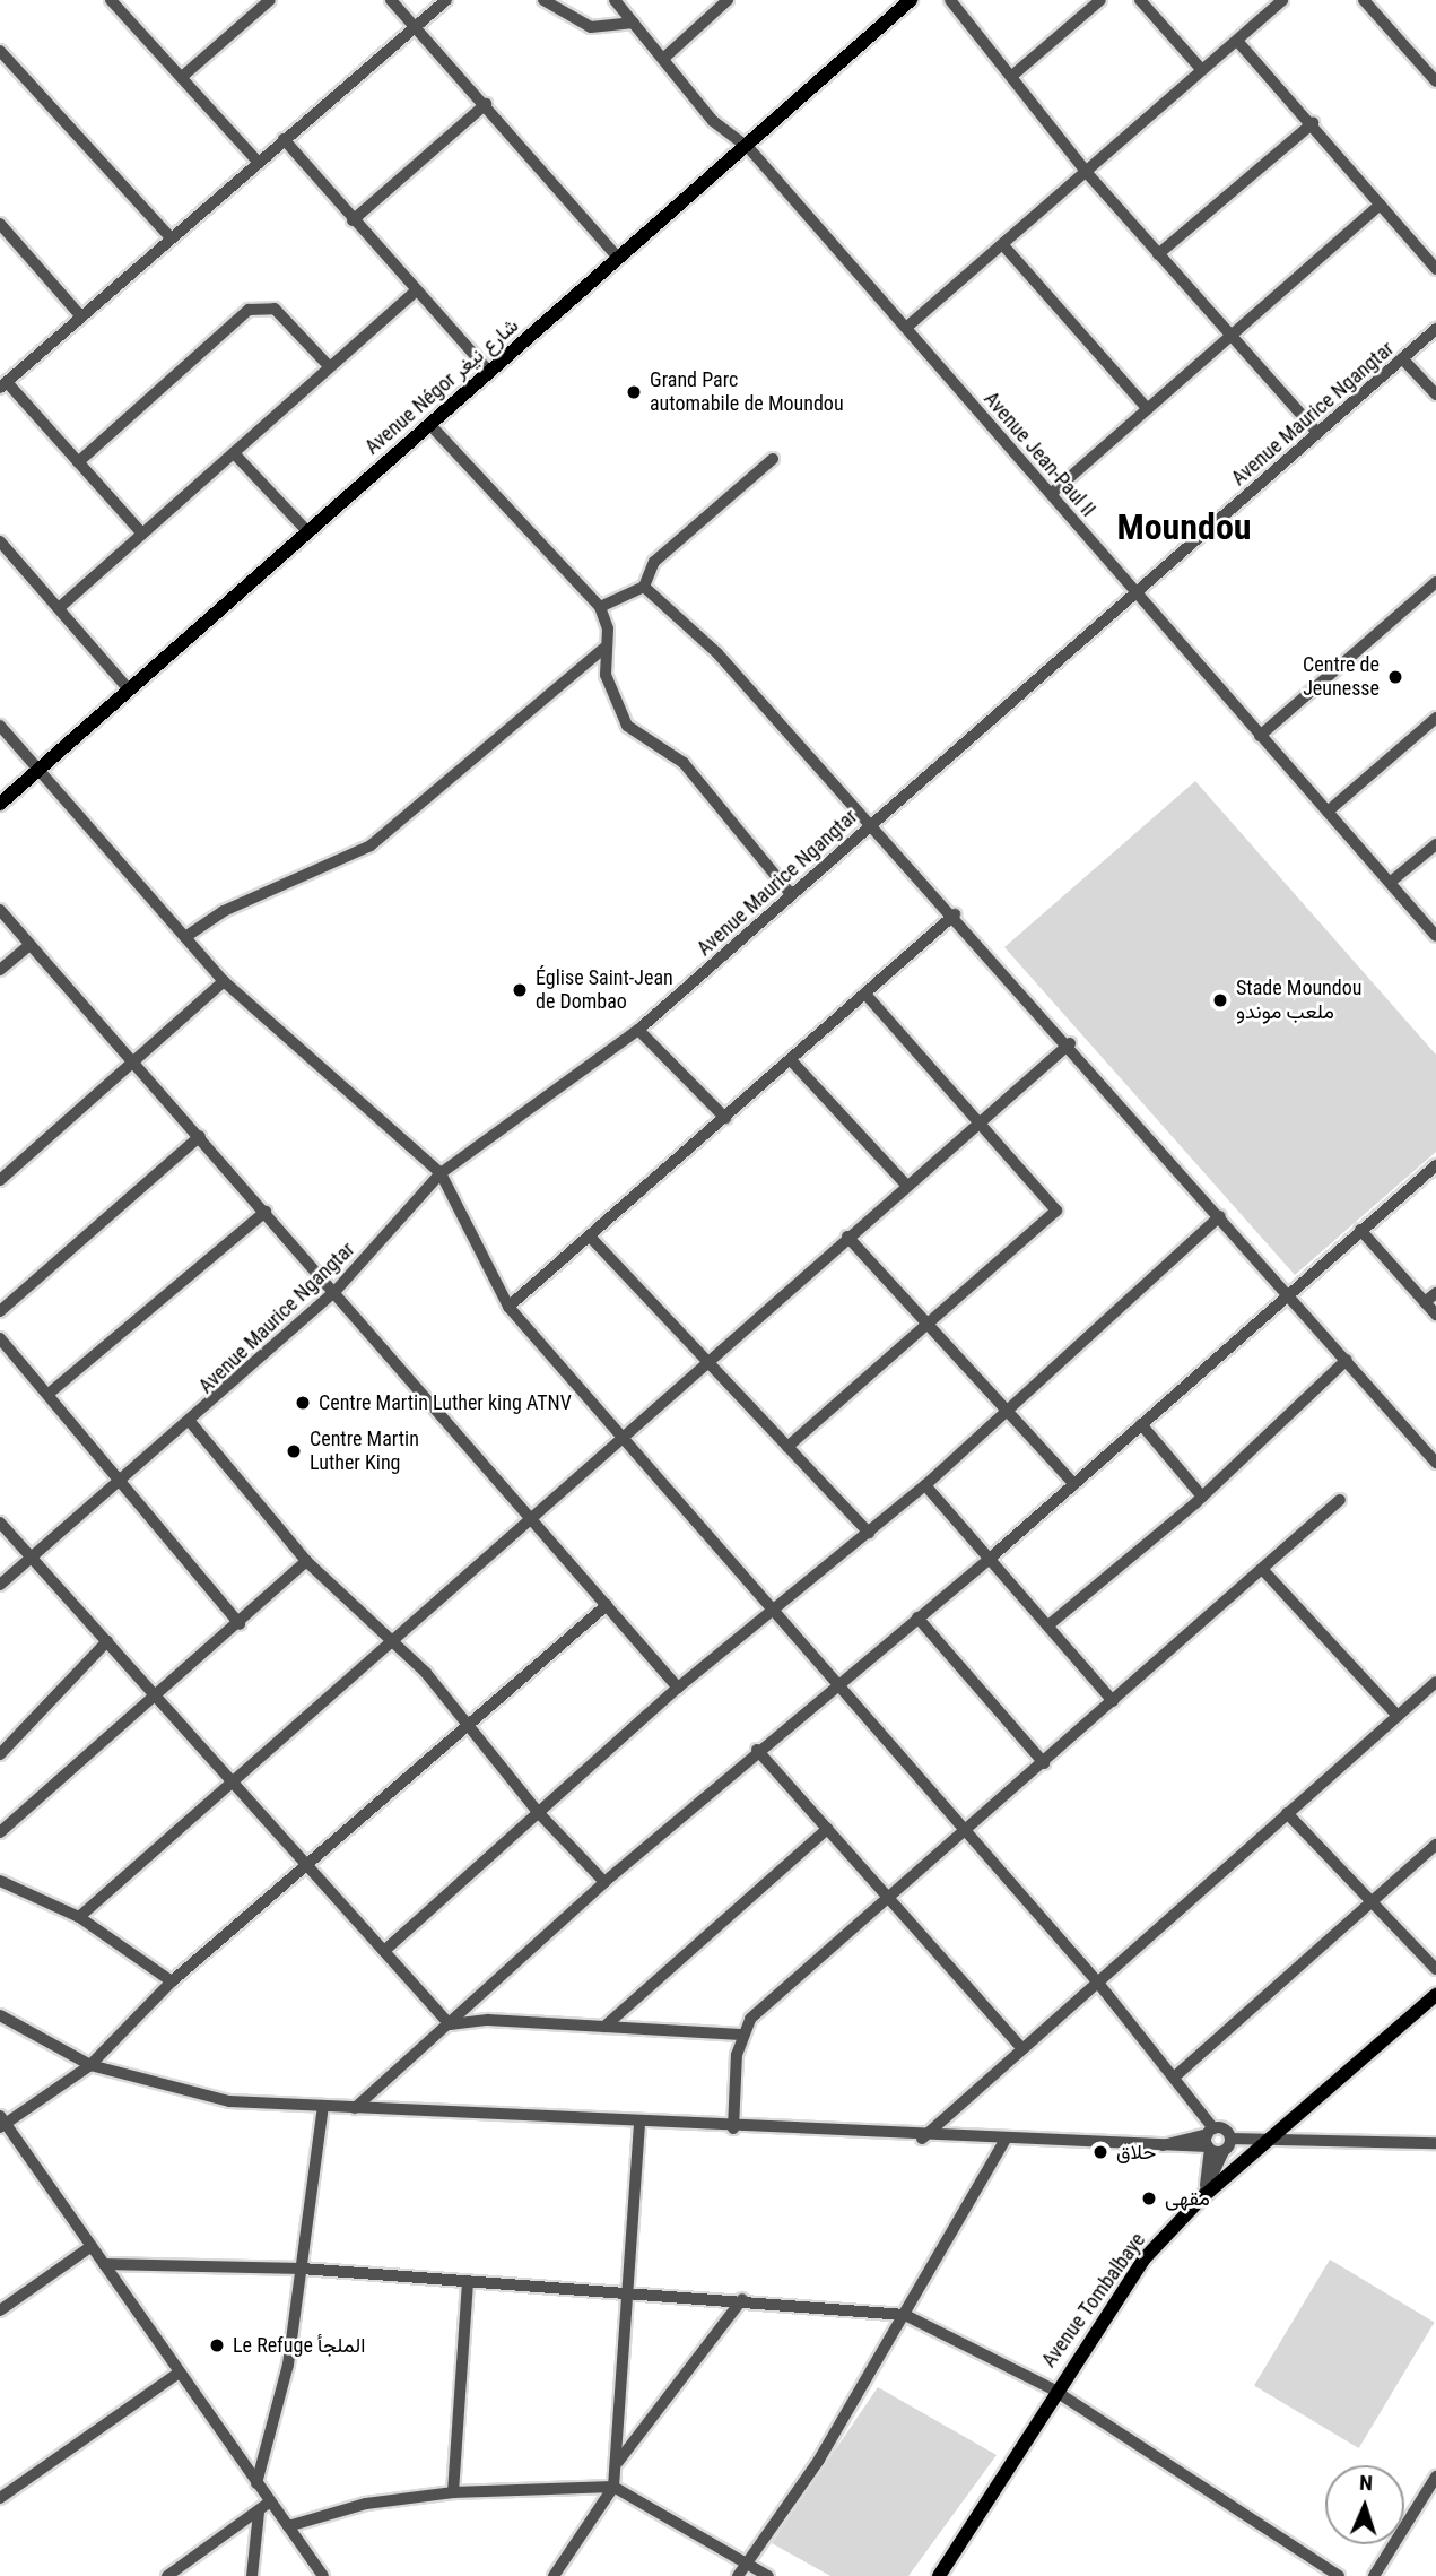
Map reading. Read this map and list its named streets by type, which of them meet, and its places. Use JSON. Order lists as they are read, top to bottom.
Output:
{
  "streets": {
    "main road": ["Avenue Négor شارع نيغر", "Avenue Tombalbaye"],
    "street": ["Avenue Maurice Ngangtar", "Avenue Jean-Paul II"]
  },
  "crossings": [
    ["Avenue Négor شارع نيغر", "Avenue Jean-Paul II"],
    ["Avenue Maurice Ngangtar", "Avenue Jean-Paul II"]
  ],
  "districts": ["Moundou"],
  "places": [
    "Grand Parc automabile de Moundou",
    "Centre de Jeunesse",
    "Église Saint-Jean de Dombao",
    "Stade Moundou ملعب موندو",
    "Centre Martin Luther king ATNV",
    "Centre Martin Luther King",
    "حلاق",
    "مقهى",
    "Le Refuge الملجأ"
  ],
  "north": "top"
}
